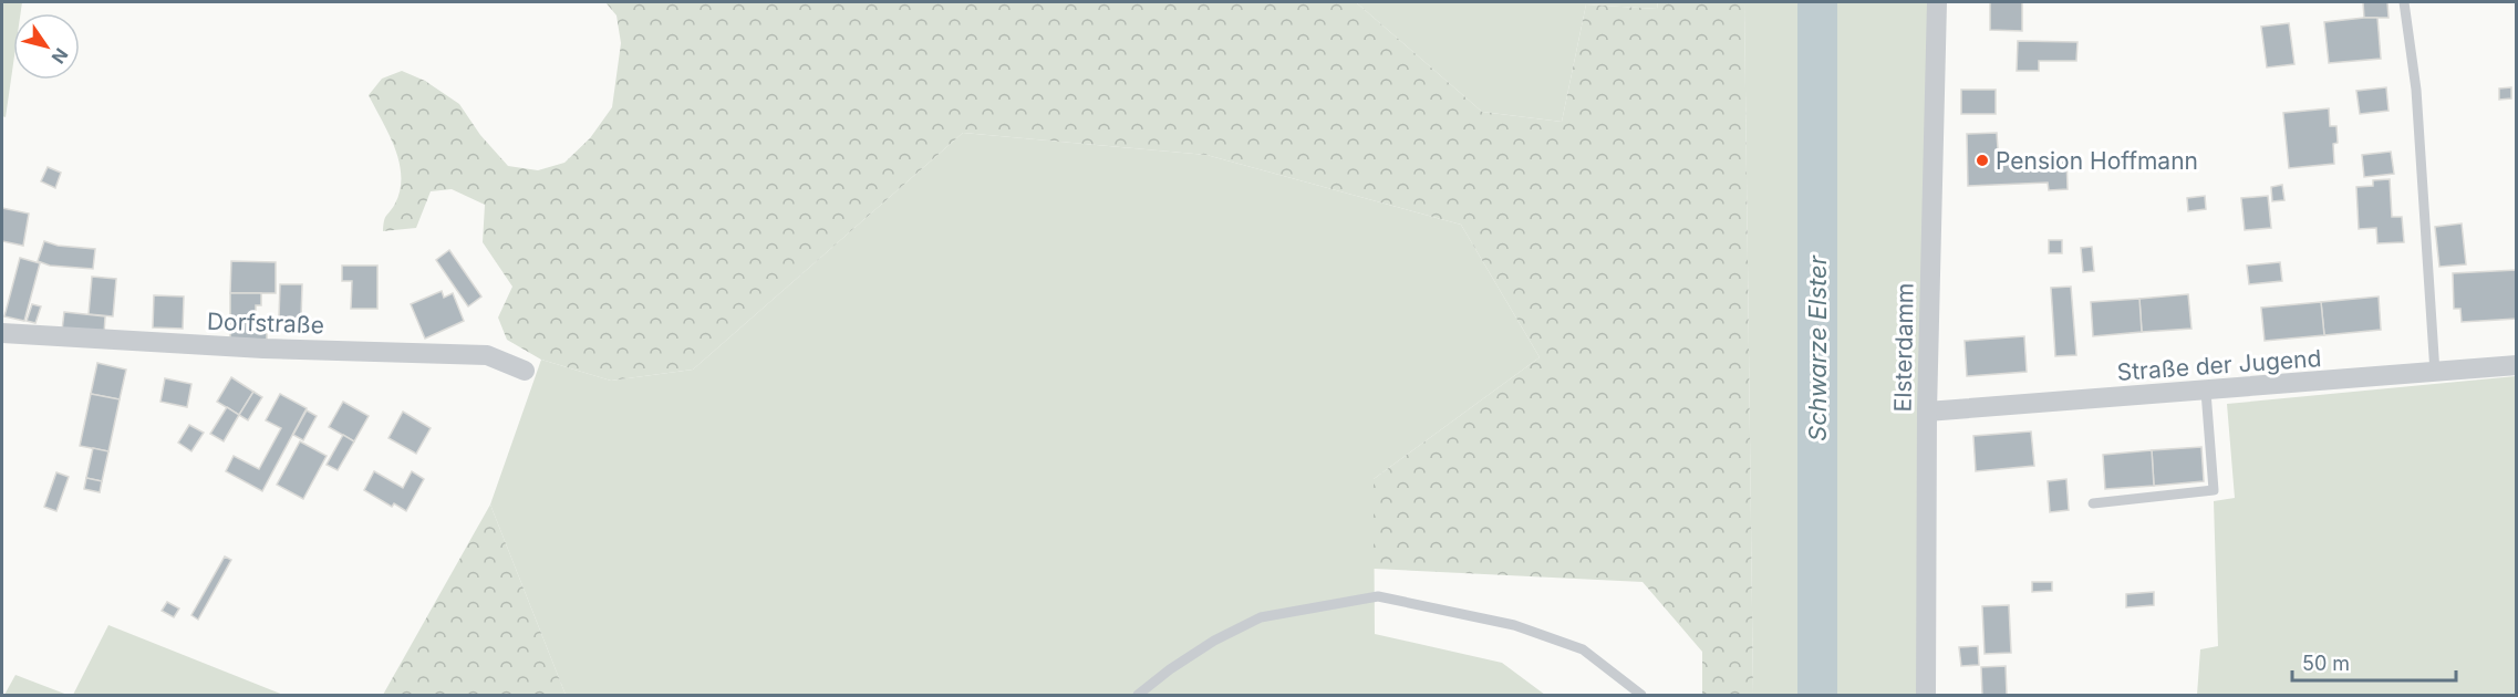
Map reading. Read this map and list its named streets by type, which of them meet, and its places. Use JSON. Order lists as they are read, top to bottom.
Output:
{
  "streets": {
    "street": ["Dorfstraße", "Elsterdamm", "Straße der Jugend"]
  },
  "crossings": [
    ["Elsterdamm", "Straße der Jugend"]
  ],
  "water": ["Schwarze Elster"],
  "places": ["Pension Hoffmann"],
  "scale_bar": "50 m",
  "north": "bottom right"
}
